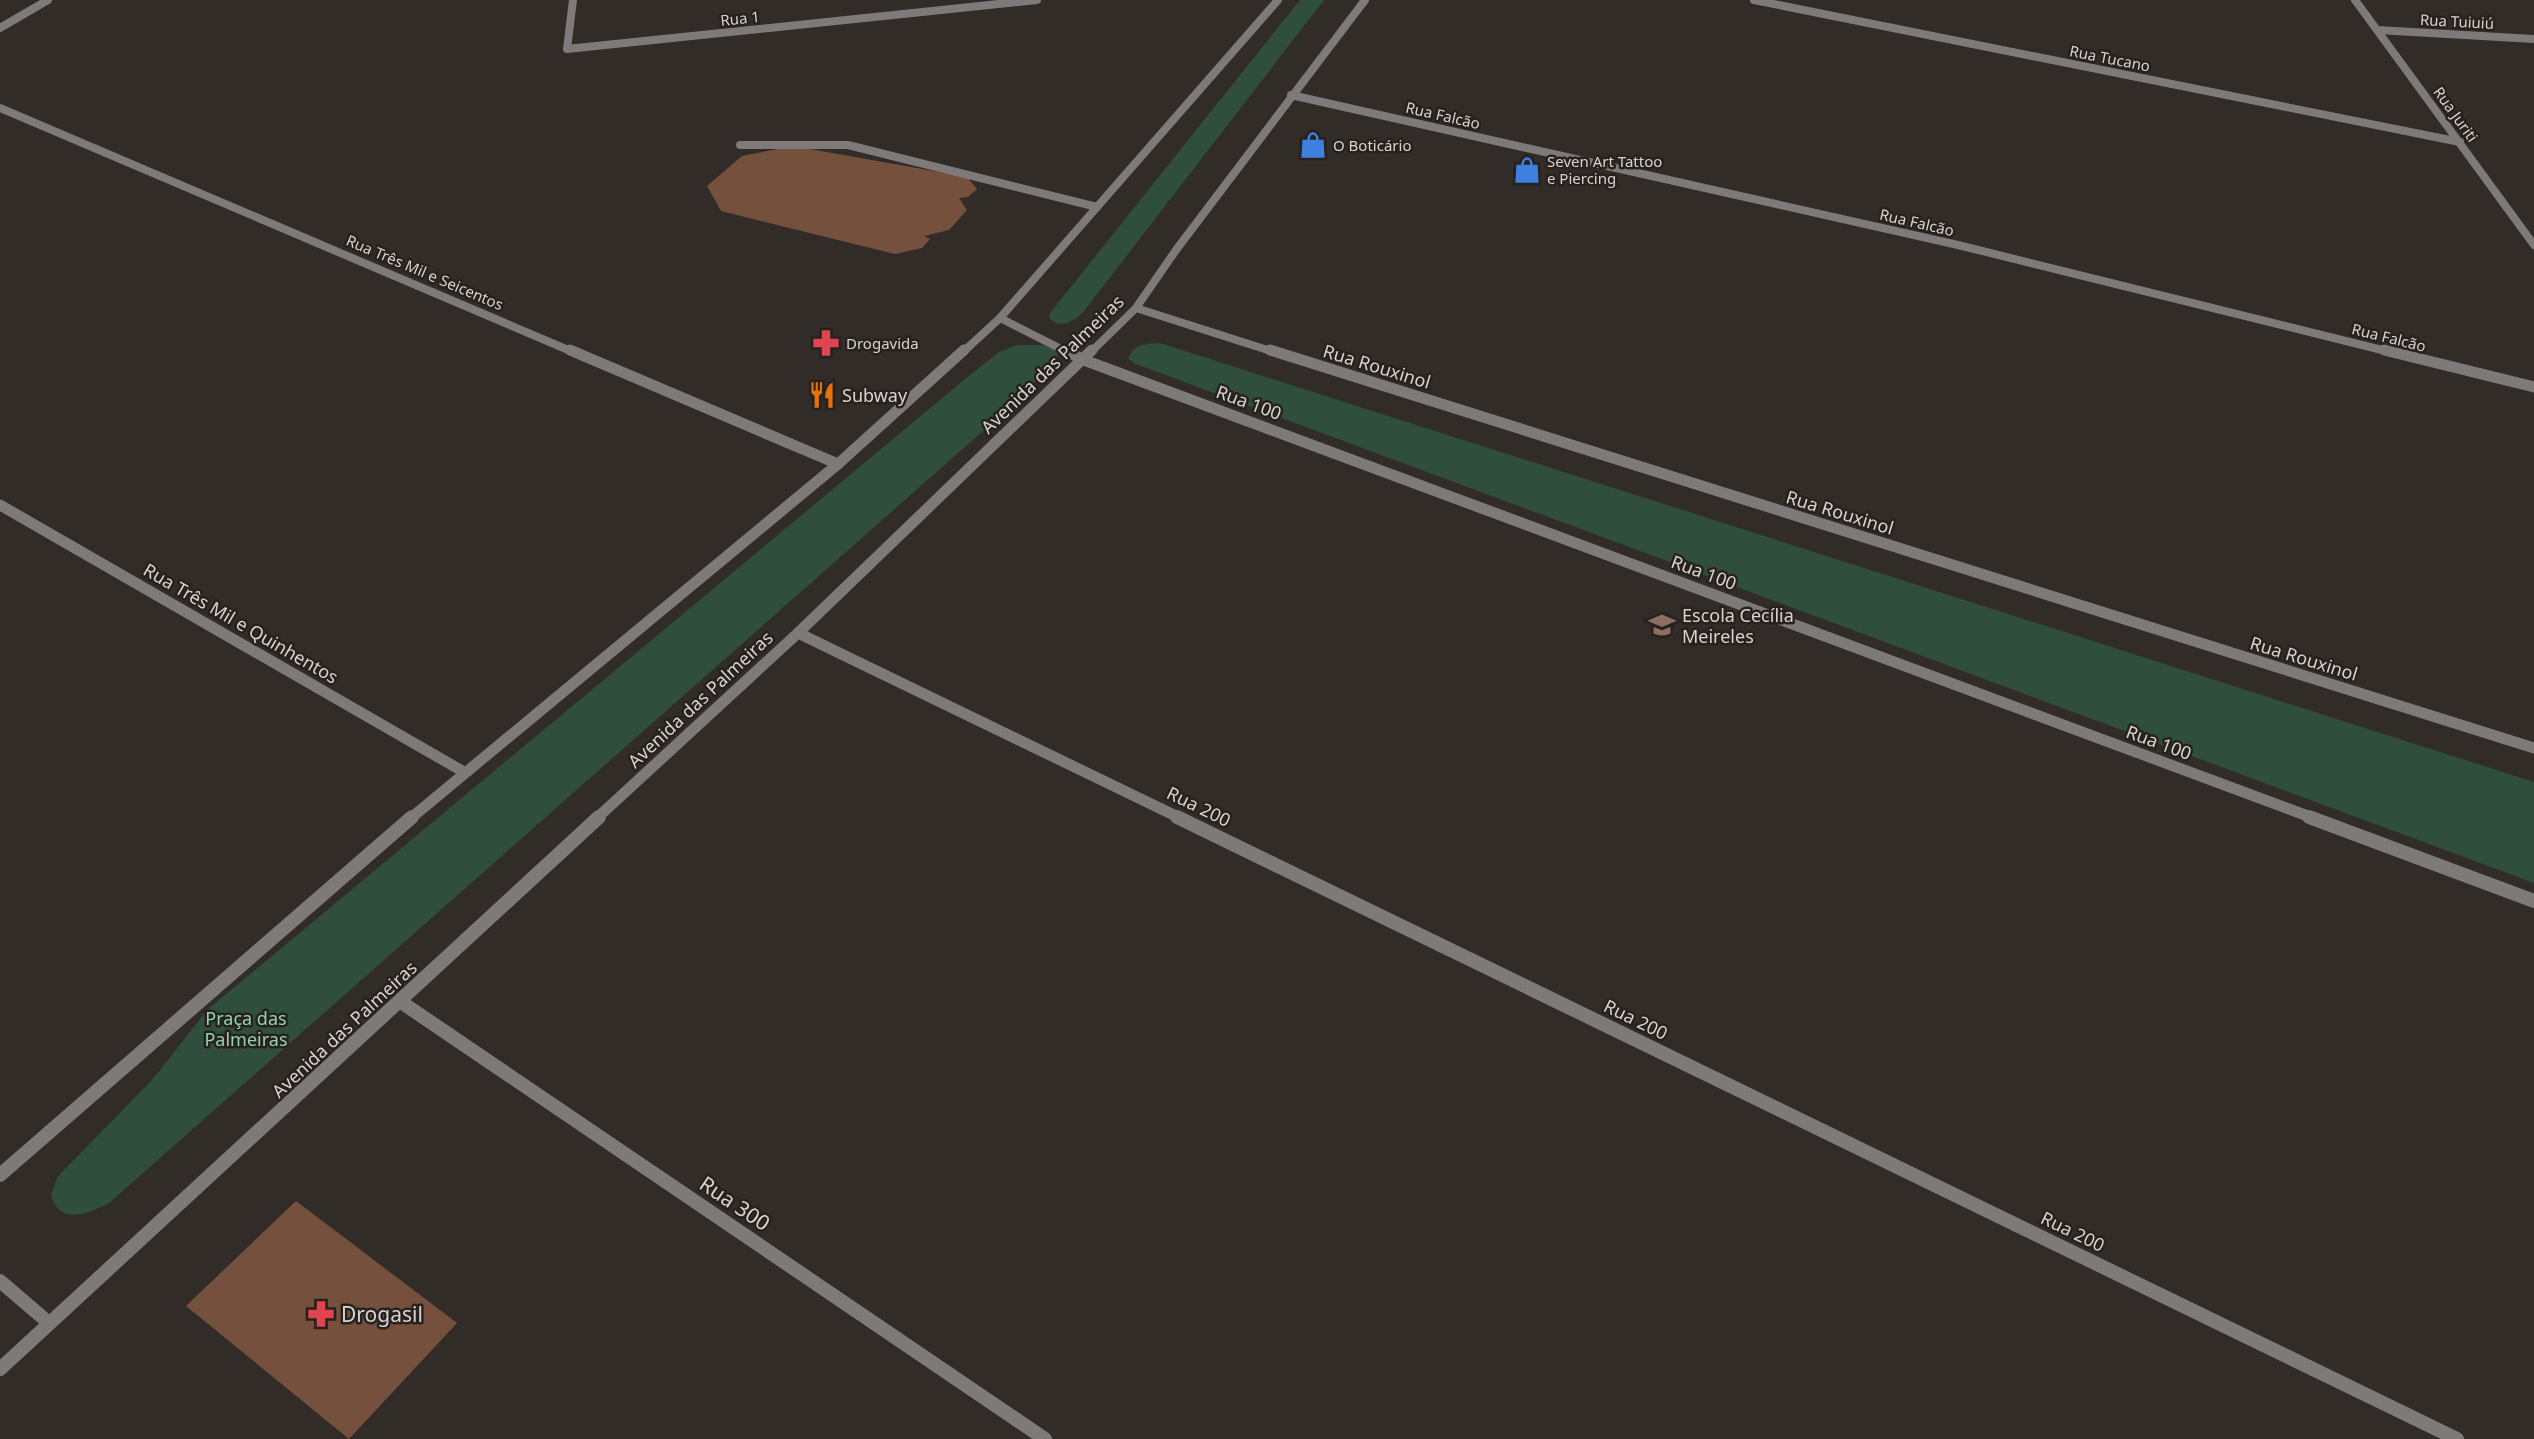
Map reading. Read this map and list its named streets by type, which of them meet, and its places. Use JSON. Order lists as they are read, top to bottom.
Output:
{
  "streets": {
    "street": [
      "Rua 1",
      "Rua Tuiuiú",
      "Rua Tucano",
      "Rua Juriti",
      "Rua Falcão",
      "Rua Três Mil e Seicentos",
      "Avenida das Palmeiras",
      "Rua Rouxinol",
      "Rua 100",
      "Rua Três Mil e Quinhentos",
      "Rua 200",
      "Rua 300"
    ]
  },
  "crossings": [
    ["Rua Tuiuiú", "Rua Juriti"],
    ["Rua Tucano", "Rua Juriti"],
    ["Rua Falcão", "Avenida das Palmeiras"],
    ["Avenida das Palmeiras", "Rua Rouxinol"],
    ["Avenida das Palmeiras", "Rua 100"],
    ["Avenida das Palmeiras", "Rua 200"],
    ["Avenida das Palmeiras", "Rua 300"]
  ],
  "parks": ["Praça das Palmeiras"],
  "places": {
    "shop": ["O Boticário", "Seven Art Tattoo e Piercing"],
    "pharmacy": ["Drogavida", "Drogasil"],
    "restaurant": ["Subway"],
    "school or university": ["Escola Cecília Meireles"]
  }
}
